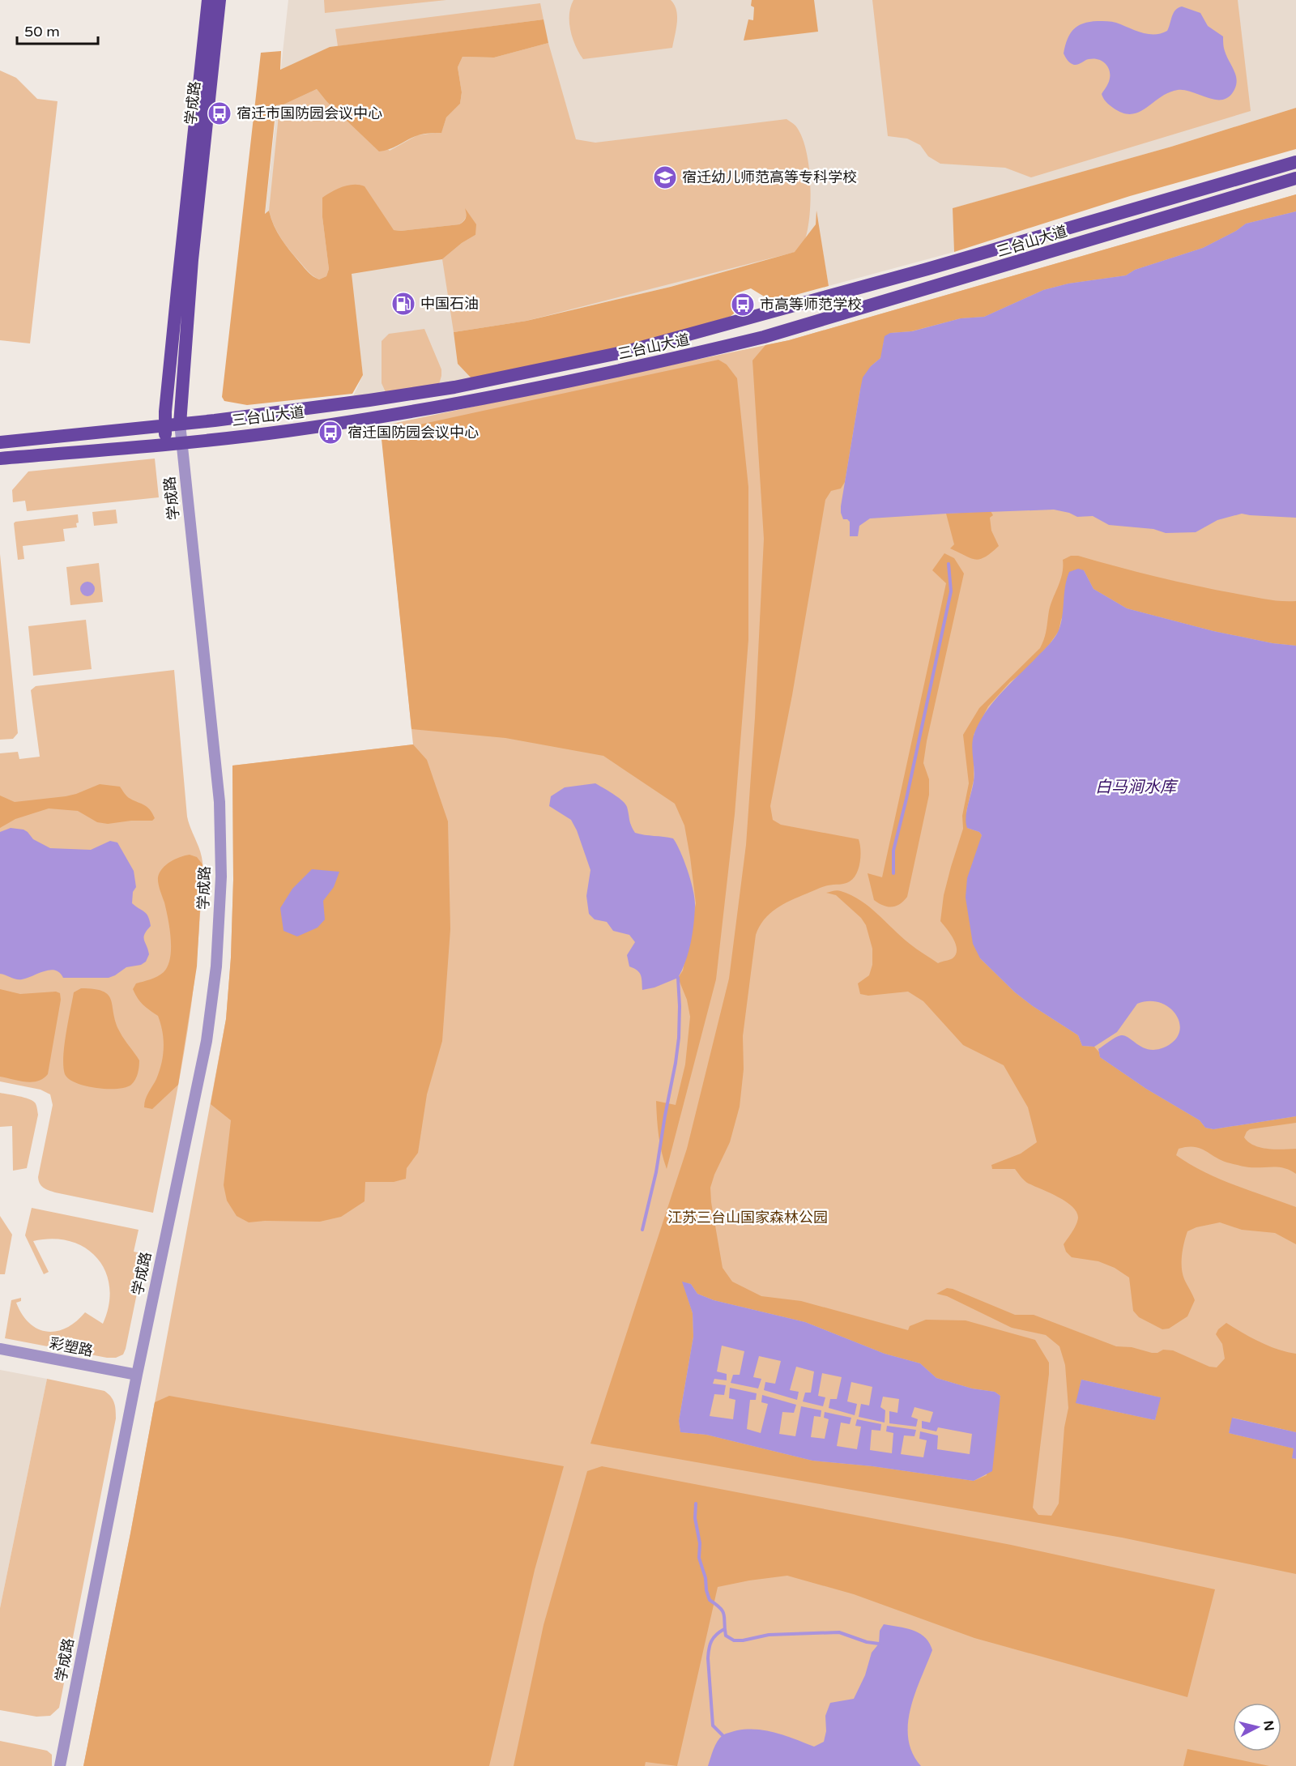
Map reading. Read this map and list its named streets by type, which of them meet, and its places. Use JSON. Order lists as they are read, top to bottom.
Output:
{
  "streets": {
    "main road": ["学成路", "三台山大道"],
    "street": ["彩塑路"]
  },
  "crossings": [
    ["学成路", "三台山大道"],
    ["学成路", "彩塑路"]
  ],
  "water": ["白马涧水库"],
  "parks": ["江苏三台山国家森林公园"],
  "places": {
    "bus stop": ["宿迁市国防园会议中心", "市高等师范学校", "宿迁国防园会议中心"],
    "school or university": ["宿迁幼儿师范高等专科学校"],
    "fuel station": ["中国石油"]
  },
  "scale_bar": "50 m",
  "north": "right"
}
